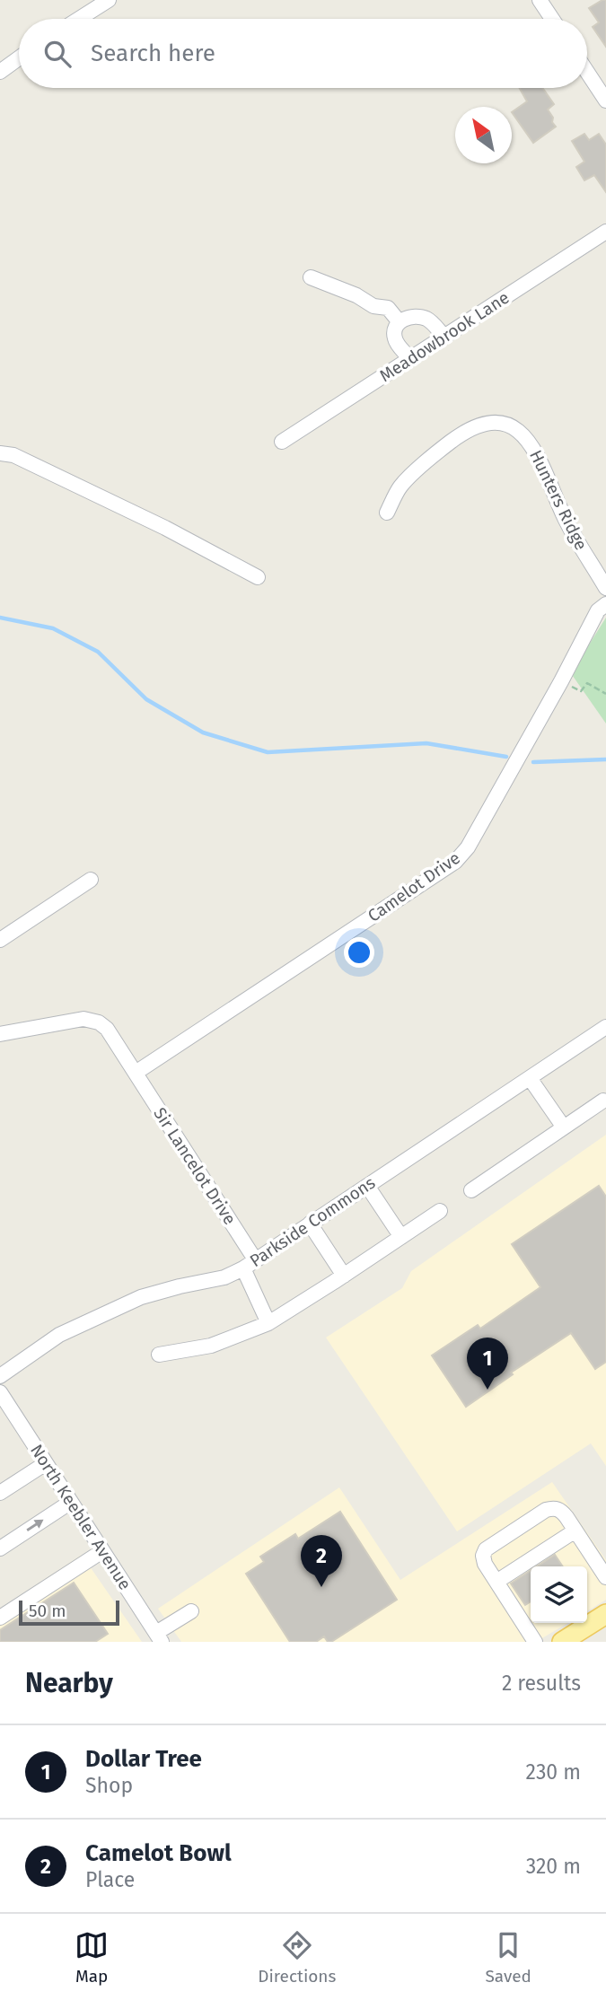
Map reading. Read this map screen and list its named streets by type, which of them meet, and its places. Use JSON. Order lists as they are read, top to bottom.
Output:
{
  "streets": {
    "street": [
      "Meadowbrook Lane",
      "Hunters Ridge",
      "Camelot Drive",
      "Sir Lancelot Drive",
      "Parkside Commons",
      "North Keebler Avenue"
    ]
  },
  "crossings": [
    ["Camelot Drive", "Sir Lancelot Drive"],
    ["Sir Lancelot Drive", "Parkside Commons"]
  ],
  "scale_bar": "50 m",
  "north": "top left",
  "page": {
    "search": "Search here",
    "pins": ["1", "2"],
    "scale": "50 m",
    "heading": ["Nearby", "2 results"],
    "list": [
      {
        "mark": "1",
        "name": "Dollar Tree",
        "note": "Shop",
        "value": "230 m"
      },
      {
        "mark": "2",
        "name": "Camelot Bowl",
        "note": "Place",
        "value": "320 m"
      }
    ],
    "nav": ["Map", "Directions", "Saved"]
  }
}
